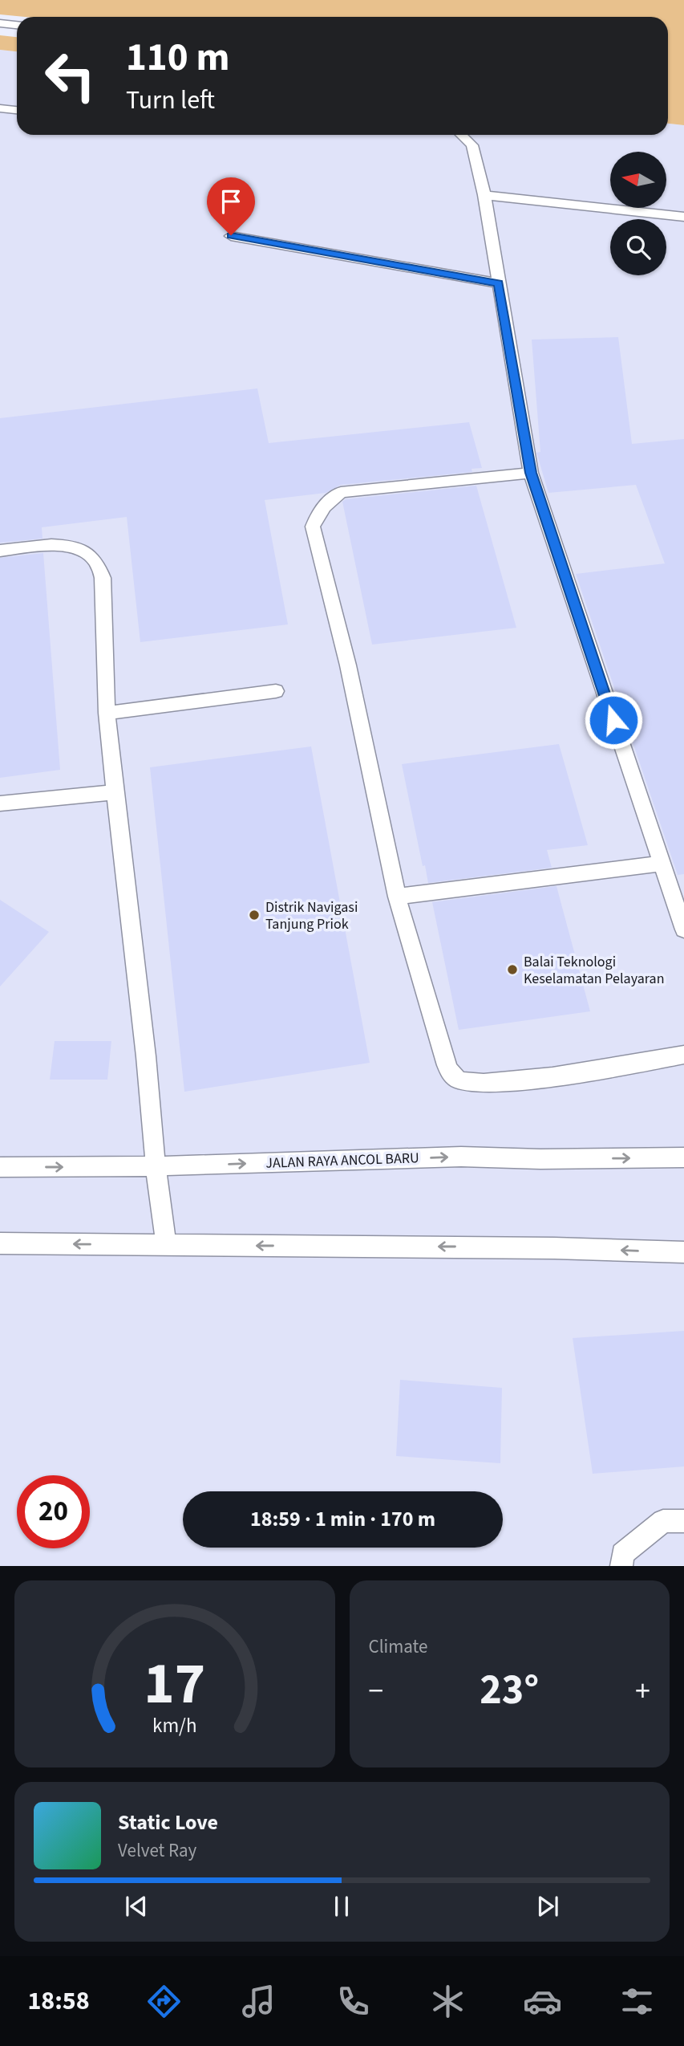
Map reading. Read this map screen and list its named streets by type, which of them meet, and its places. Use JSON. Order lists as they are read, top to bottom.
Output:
{
  "streets": {
    "lane": ["JALAN RAYA ANCOL BARU"]
  },
  "places": ["Distrik Navigasi Tanjung Priok", "Balai Teknologi Keselamatan Pelayaran"],
  "north": "left",
  "page": {
    "turn": ["110 m", "Turn left"],
    "limit": "20",
    "trip": "18:59 · 1 min · 170 m",
    "tile": "Climate",
    "heat": ["−", "23°", "+"],
    "song": ["Static Love", "Velvet Ray"],
    "tabs": "18:58",
    "gauge": ["17", "km/h"]
  }
}
